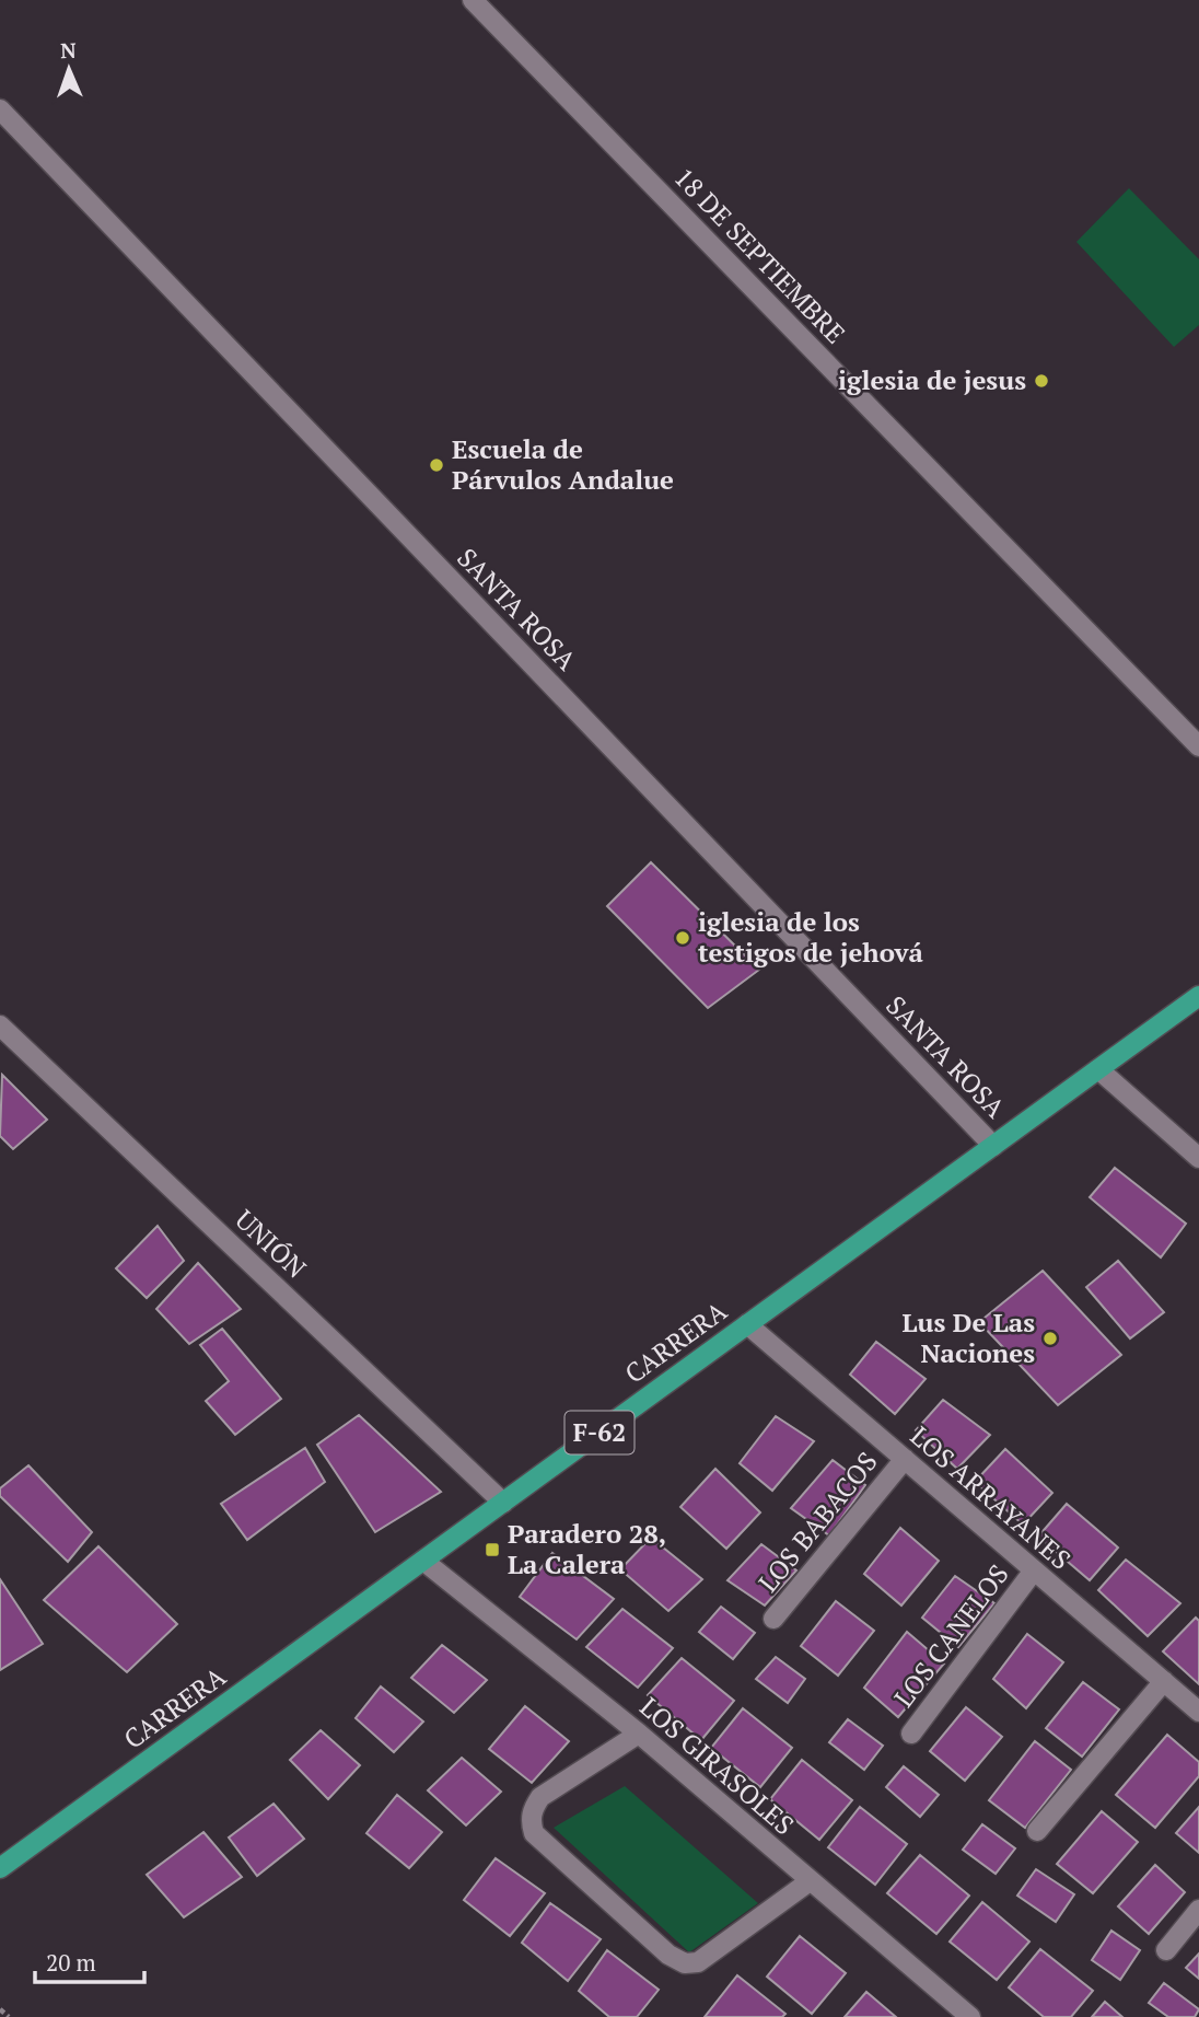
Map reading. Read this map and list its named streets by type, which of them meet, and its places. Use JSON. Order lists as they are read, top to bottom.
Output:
{
  "streets": {
    "main road": ["CARRERA", "F-62"],
    "street": [
      "18 DE SEPTIEMBRE",
      "SANTA ROSA",
      "UNIÓN",
      "LOS ARRAYANES",
      "LOS BABACOS",
      "LOS CANELOS",
      "LOS GIRASOLES"
    ]
  },
  "crossings": [
    ["SANTA ROSA", "CARRERA"],
    ["UNIÓN", "CARRERA"],
    ["CARRERA", "LOS ARRAYANES"],
    ["CARRERA", "LOS GIRASOLES"],
    ["LOS ARRAYANES", "LOS BABACOS"],
    ["LOS ARRAYANES", "LOS CANELOS"]
  ],
  "places": {
    "other": [
      "iglesia de jesus",
      "Escuela de Párvulos Andalue",
      "iglesia de los testigos de jehová",
      "Lus De Las Naciones"
    ],
    "transit": ["Paradero 28, La Calera"]
  },
  "scale_bar": "20 m",
  "north": "top"
}
